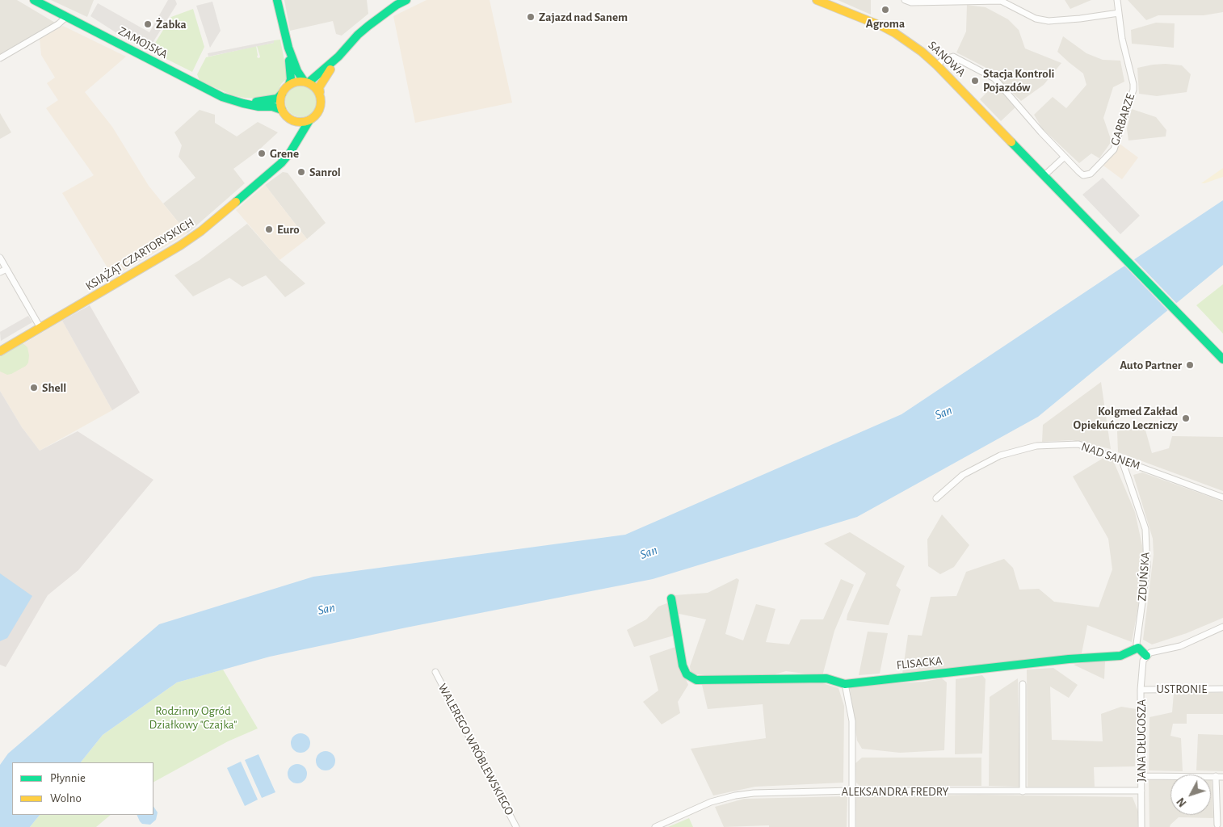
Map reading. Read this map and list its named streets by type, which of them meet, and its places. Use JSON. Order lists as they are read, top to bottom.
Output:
{
  "streets": {
    "main road": [
      "ZAMOJSKA",
      "SANOWA",
      "KSIĄŻĄT CZARTORYSKICH",
      "FLISACKA"
    ],
    "street": [
      "GARBARZE",
      "NAD SANEM",
      "ZDUŃSKA",
      "USTRONIE",
      "JANA DŁUGOSZA",
      "WALEREGO WRÓBLEWSKIEGO",
      "ALEKSANDRA FREDRY"
    ]
  },
  "crossings": [
    ["ZAMOJSKA", "KSIĄŻĄT CZARTORYSKICH"],
    ["SANOWA", "GARBARZE"],
    ["NAD SANEM", "ZDUŃSKA"],
    ["ZDUŃSKA", "FLISACKA"],
    ["USTRONIE", "JANA DŁUGOSZA"],
    ["JANA DŁUGOSZA", "ALEKSANDRA FREDRY"]
  ],
  "water": ["San"],
  "parks": ["Rodzinny Ogród Działkowy \"Czajka\""],
  "places": [
    "Agroma",
    "Zajazd nad Sanem",
    "Żabka",
    "Stacja Kontroli Pojazdów",
    "Grene",
    "Sanrol",
    "Euro",
    "Auto Partner",
    "Shell",
    "Kolgmed Zakład Opiekuńczo Leczniczy"
  ],
  "legend": ["Płynnie", "Wolno"],
  "north": "bottom left"
}
